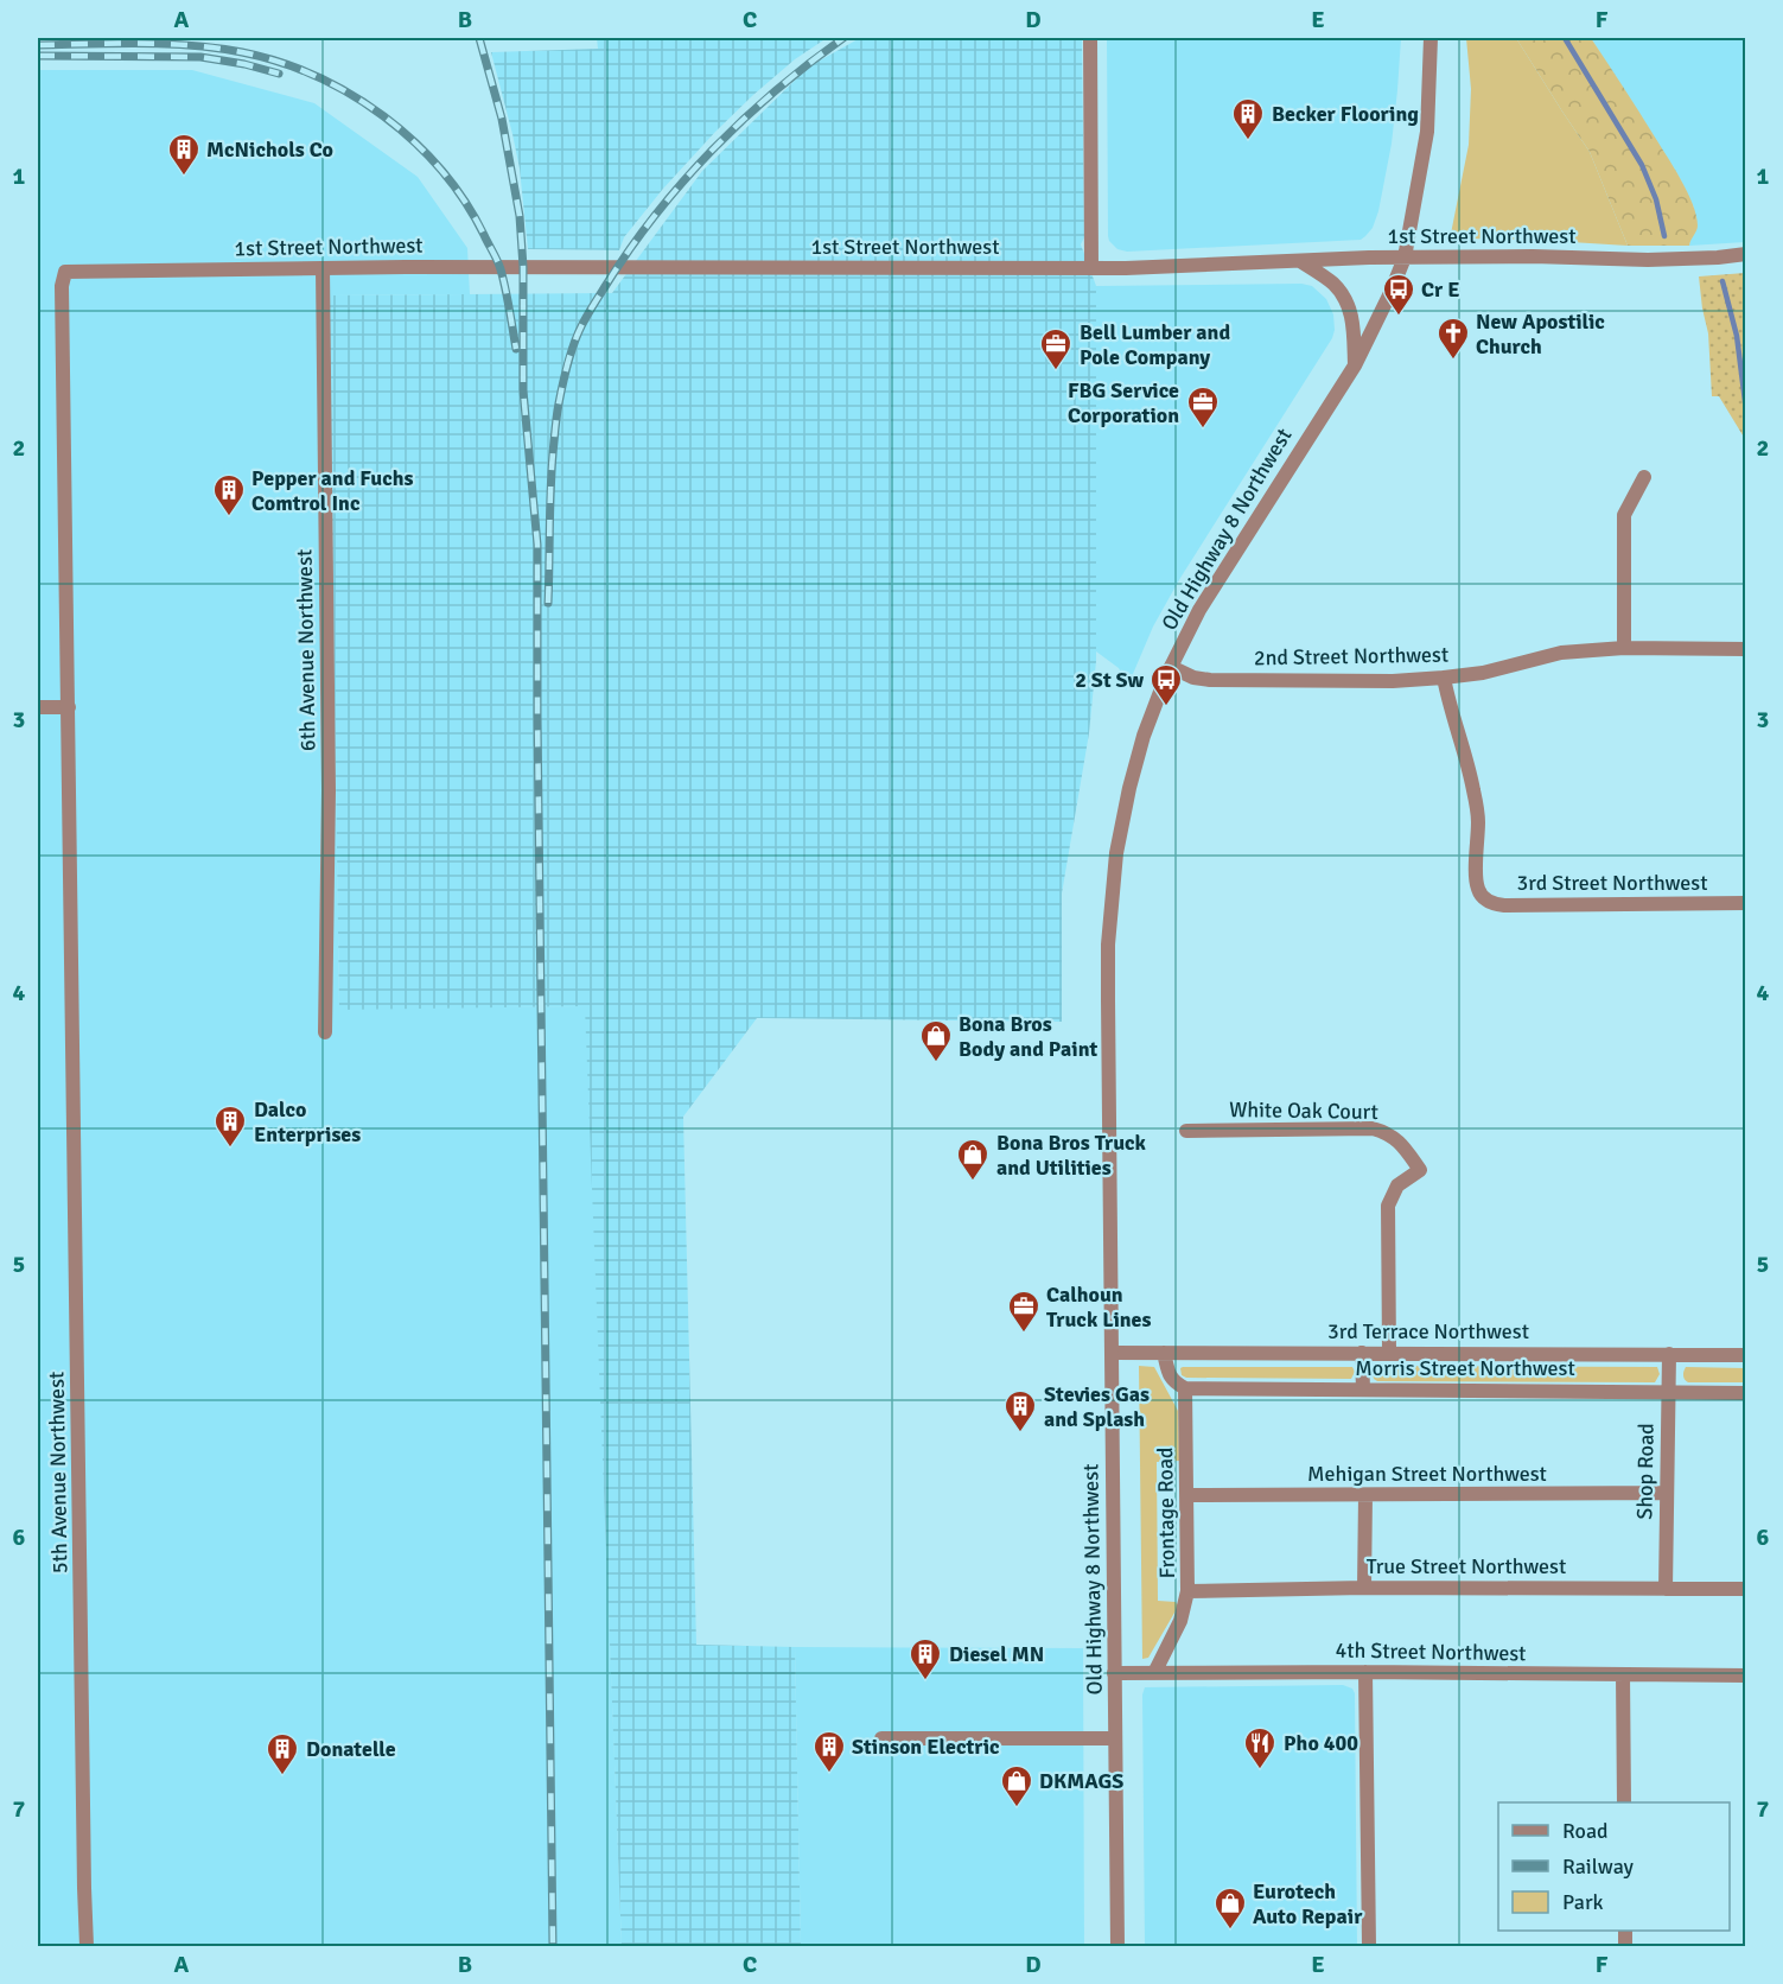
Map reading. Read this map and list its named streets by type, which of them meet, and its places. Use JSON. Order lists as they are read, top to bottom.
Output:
{
  "streets": {
    "street": [
      "1st Street Northwest",
      "Old Highway 8 Northwest",
      "6th Avenue Northwest",
      "2nd Street Northwest",
      "3rd Street Northwest",
      "White Oak Court",
      "3rd Terrace Northwest",
      "Morris Street Northwest",
      "Shop Road",
      "5th Avenue Northwest",
      "Mehigan Street Northwest",
      "Frontage Road",
      "True Street Northwest",
      "4th Street Northwest"
    ]
  },
  "crossings": [
    ["1st Street Northwest", "Old Highway 8 Northwest"],
    ["1st Street Northwest", "6th Avenue Northwest"],
    ["1st Street Northwest", "5th Avenue Northwest"],
    ["Old Highway 8 Northwest", "2nd Street Northwest"],
    ["Old Highway 8 Northwest", "3rd Terrace Northwest"],
    ["Old Highway 8 Northwest", "4th Street Northwest"],
    ["2nd Street Northwest", "3rd Street Northwest"],
    ["White Oak Court", "3rd Terrace Northwest"],
    ["3rd Terrace Northwest", "Shop Road"],
    ["Morris Street Northwest", "Shop Road"],
    ["Morris Street Northwest", "Frontage Road"],
    ["Shop Road", "Mehigan Street Northwest"],
    ["Shop Road", "True Street Northwest"],
    ["Mehigan Street Northwest", "Frontage Road"],
    ["Frontage Road", "True Street Northwest"],
    ["Frontage Road", "4th Street Northwest"]
  ],
  "places": {
    "building": [
      "Becker Flooring",
      "McNichols Co",
      "Pepper and Fuchs Comtrol Inc",
      "Dalco Enterprises",
      "Stevies Gas and Splash",
      "Diesel MN",
      "Stinson Electric",
      "Donatelle"
    ],
    "bus stop": ["Cr E", "2 St Sw"],
    "church": ["New Apostilic Church"],
    "office": ["Bell Lumber and Pole Company", "FBG Service Corporation", "Calhoun Truck Lines"],
    "shop": [
      "Bona Bros Body and Paint",
      "Bona Bros Truck and Utilities",
      "DKMAGS",
      "Eurotech Auto Repair"
    ],
    "restaurant": ["Pho 400"]
  },
  "legend": ["Road", "Railway", "Park"],
  "grid": {
    "columns": [
      "A",
      "B",
      "C",
      "D",
      "E",
      "F"
    ],
    "rows": [
      "1",
      "2",
      "3",
      "4",
      "5",
      "6",
      "7"
    ]
  }
}
